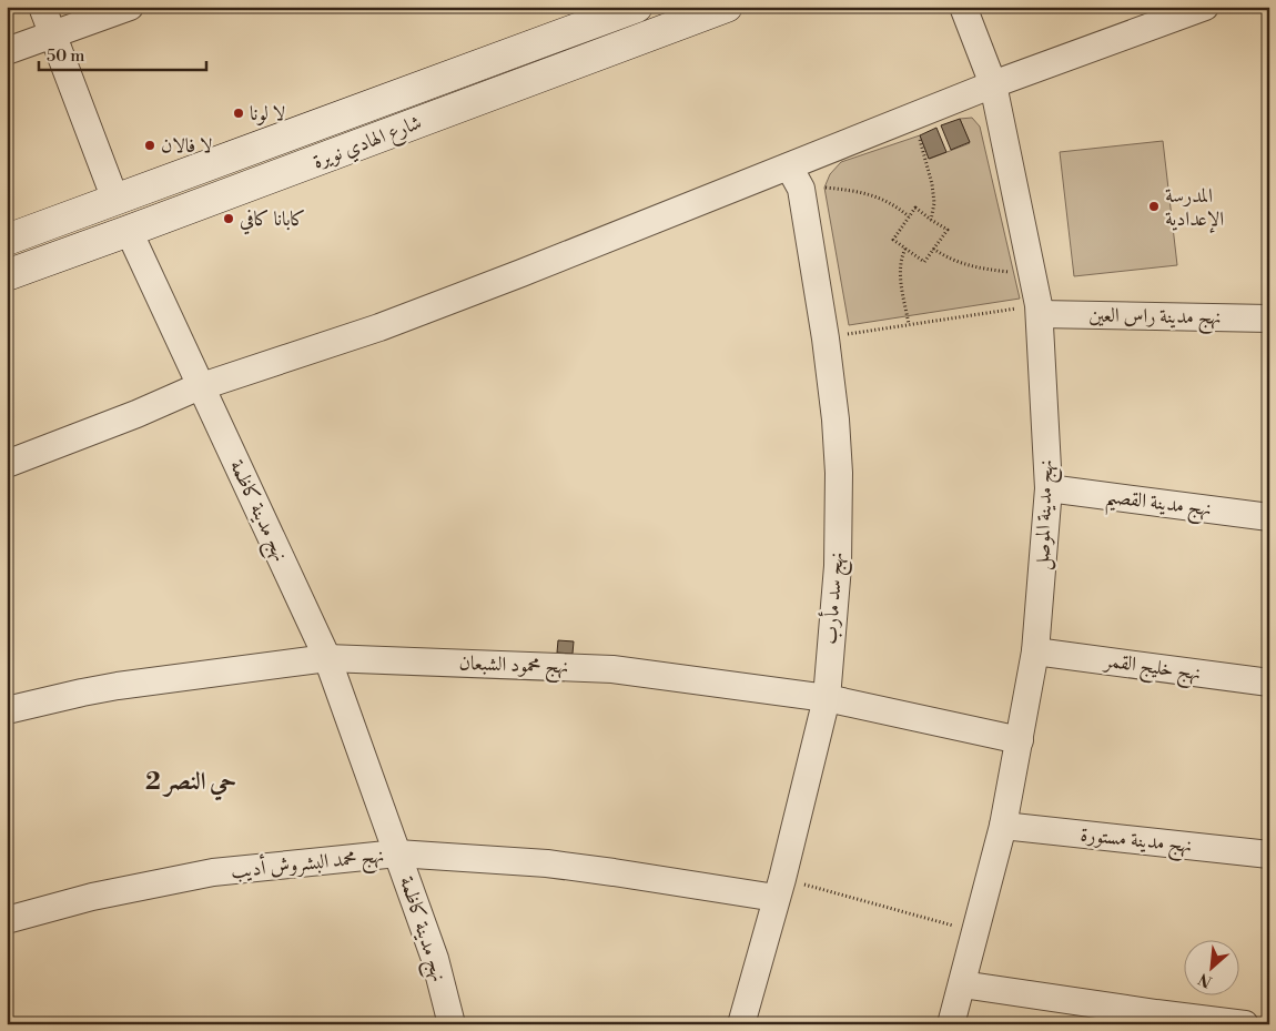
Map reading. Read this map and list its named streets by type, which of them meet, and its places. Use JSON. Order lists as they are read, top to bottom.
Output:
{
  "streets": {
    "main road": ["شارع الهادي نويرة", "نهج مدينة كاظمة"],
    "street": [
      "نهج مدينة راس العين",
      "نهج مدينة القصيم",
      "نهج مدينة الموصل",
      "نهج سد مأرب",
      "نهج محمود الشبعان",
      "نهج خليج القمر",
      "نهج مدينة مستورة",
      "نهج محمد البشروش أديب"
    ]
  },
  "crossings": [
    ["شارع الهادي نويرة", "نهج مدينة كاظمة"],
    ["نهج مدينة راس العين", "نهج مدينة الموصل"],
    ["نهج مدينة القصيم", "نهج مدينة الموصل"],
    ["نهج مدينة كاظمة", "نهج محمود الشبعان"],
    ["نهج مدينة كاظمة", "نهج محمد البشروش أديب"],
    ["نهج مدينة الموصل", "نهج محمود الشبعان"],
    ["نهج مدينة الموصل", "نهج خليج القمر"],
    ["نهج مدينة الموصل", "نهج مدينة مستورة"],
    ["نهج سد مأرب", "نهج محمود الشبعان"],
    ["نهج سد مأرب", "نهج محمد البشروش أديب"]
  ],
  "districts": ["حي النصر 2"],
  "places": [
    "لا لونا",
    "لا فالان",
    "المدرسة الإعدادية",
    "كابانا كافي"
  ],
  "scale_bar": "50 m",
  "north": "bottom left"
}
